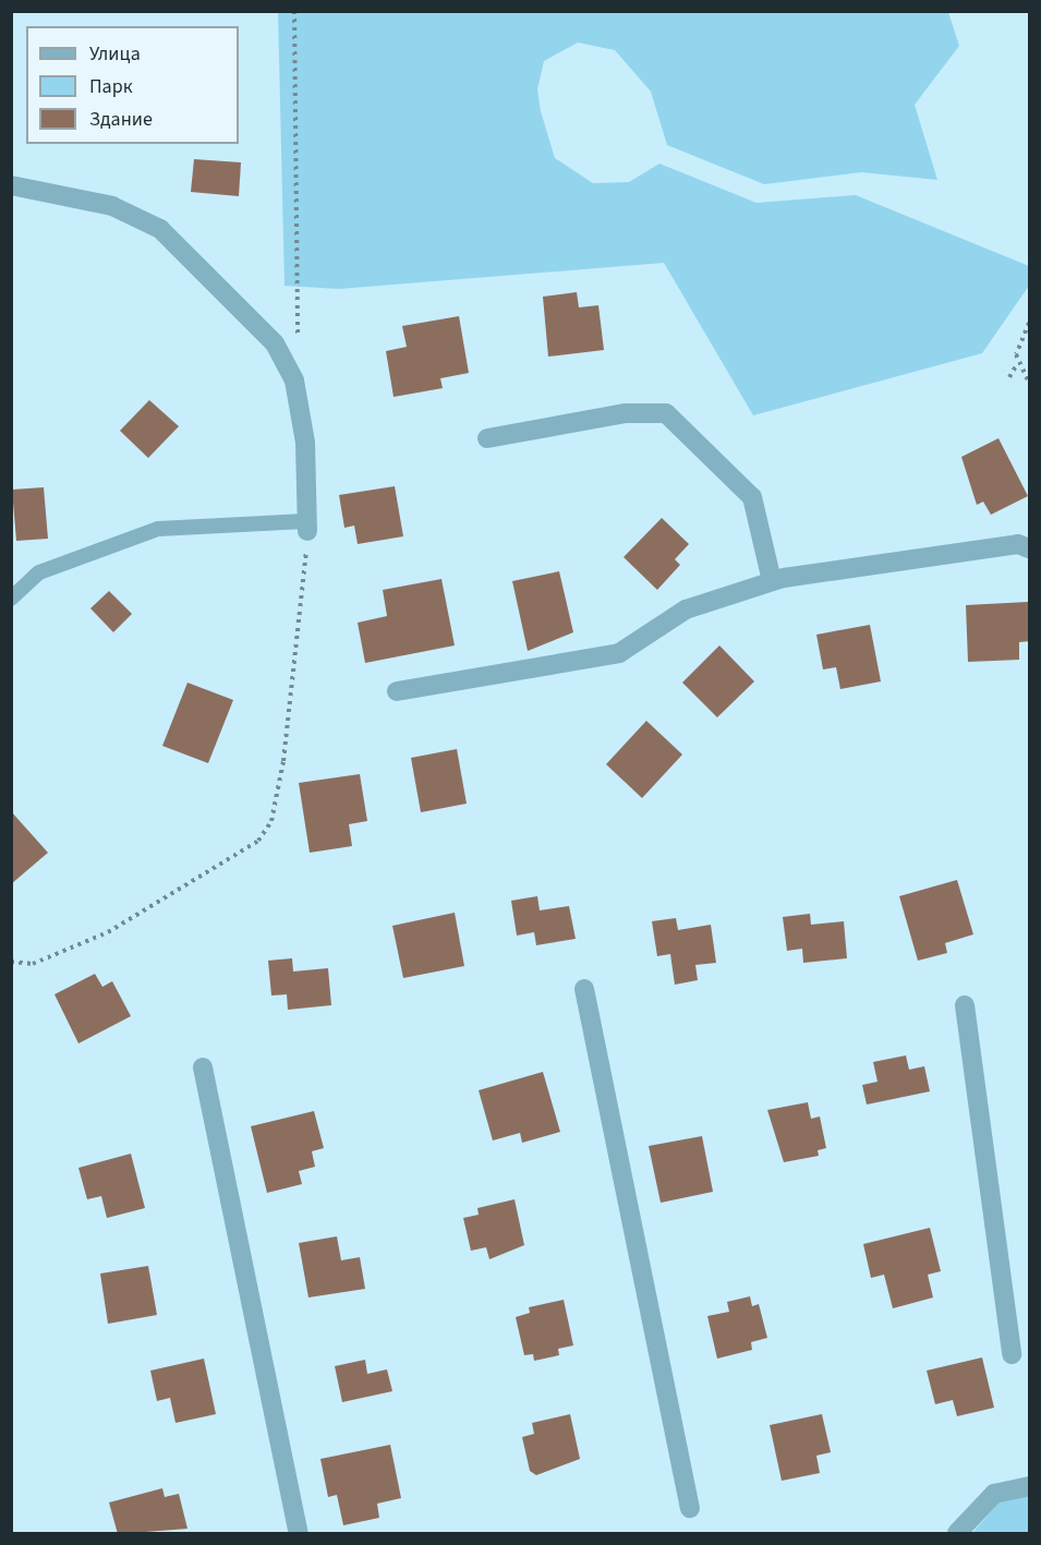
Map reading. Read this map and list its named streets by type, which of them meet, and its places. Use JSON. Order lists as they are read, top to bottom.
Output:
{
  "legend": ["Улица", "Парк", "Здание"]
}
